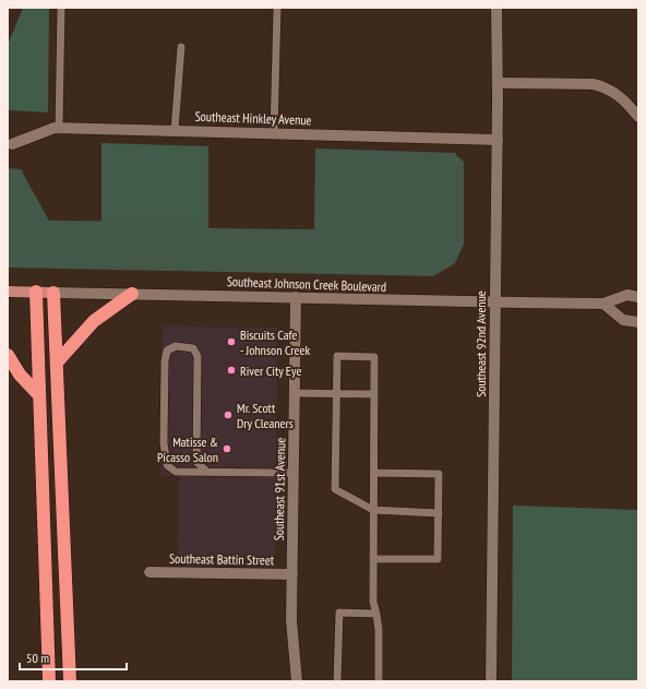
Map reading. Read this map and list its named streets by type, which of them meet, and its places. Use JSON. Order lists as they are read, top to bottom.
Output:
{
  "streets": {
    "main road": ["Southeast Johnson Creek Boulevard"],
    "street": [
      "Southeast Hinkley Avenue",
      "Southeast 92nd Avenue",
      "Southeast 91st Avenue",
      "Southeast Battin Street"
    ]
  },
  "crossings": [
    ["Southeast Hinkley Avenue", "Southeast 92nd Avenue"],
    ["Southeast Johnson Creek Boulevard", "Southeast 92nd Avenue"],
    ["Southeast Johnson Creek Boulevard", "Southeast 91st Avenue"],
    ["Southeast 91st Avenue", "Southeast Battin Street"]
  ],
  "places": [
    "Biscuits Cafe - Johnson Creek",
    "River City Eye",
    "Mr. Scott Dry Cleaners",
    "Matisse & Picasso Salon"
  ],
  "scale_bar": "50 m"
}
